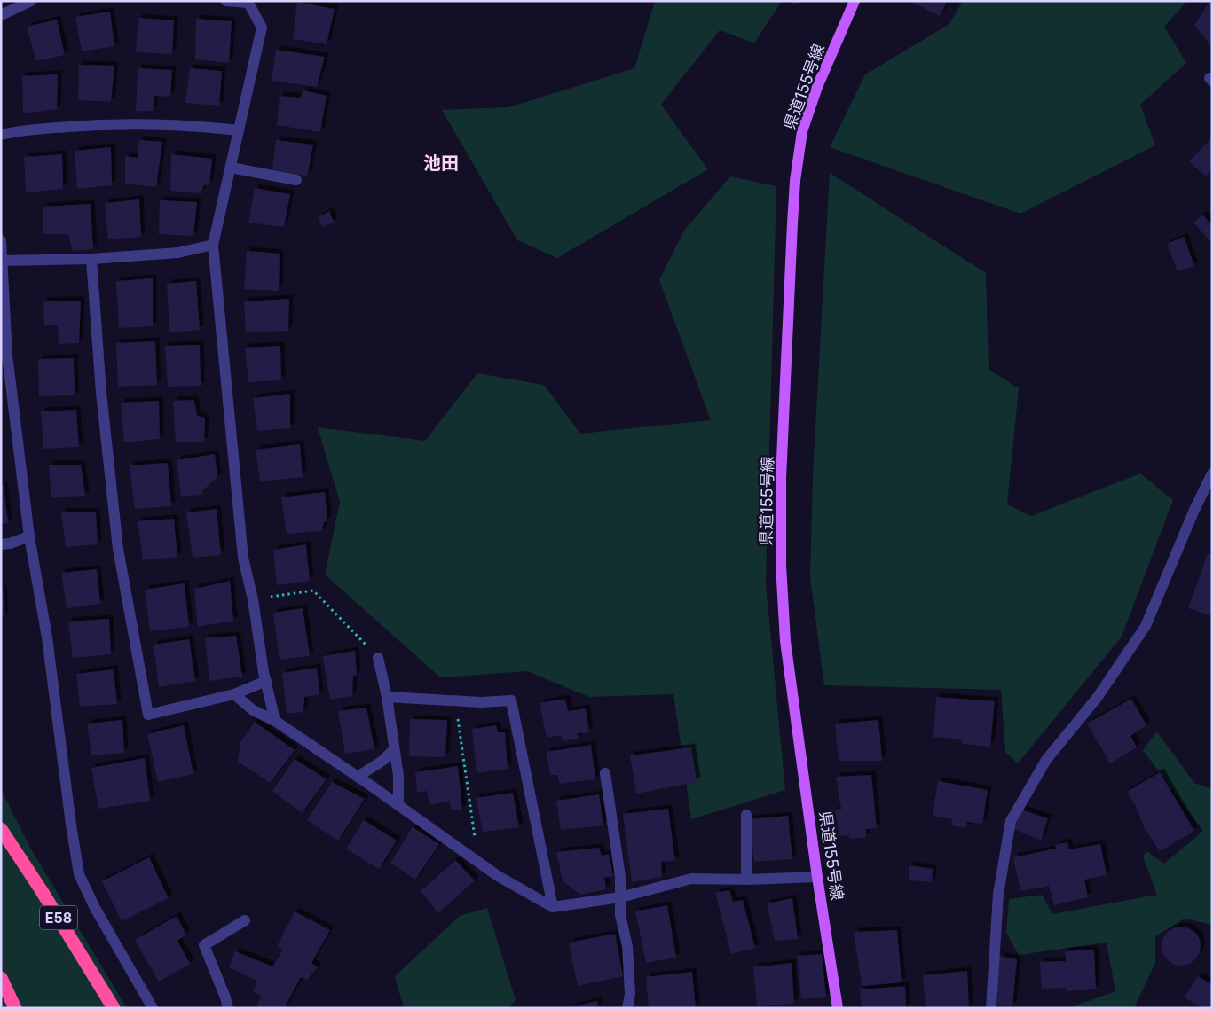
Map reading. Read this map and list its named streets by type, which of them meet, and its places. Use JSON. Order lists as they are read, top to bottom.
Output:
{
  "streets": {
    "highway": ["E58"],
    "main road": ["県道155号線"]
  },
  "districts": ["池田"]
}
